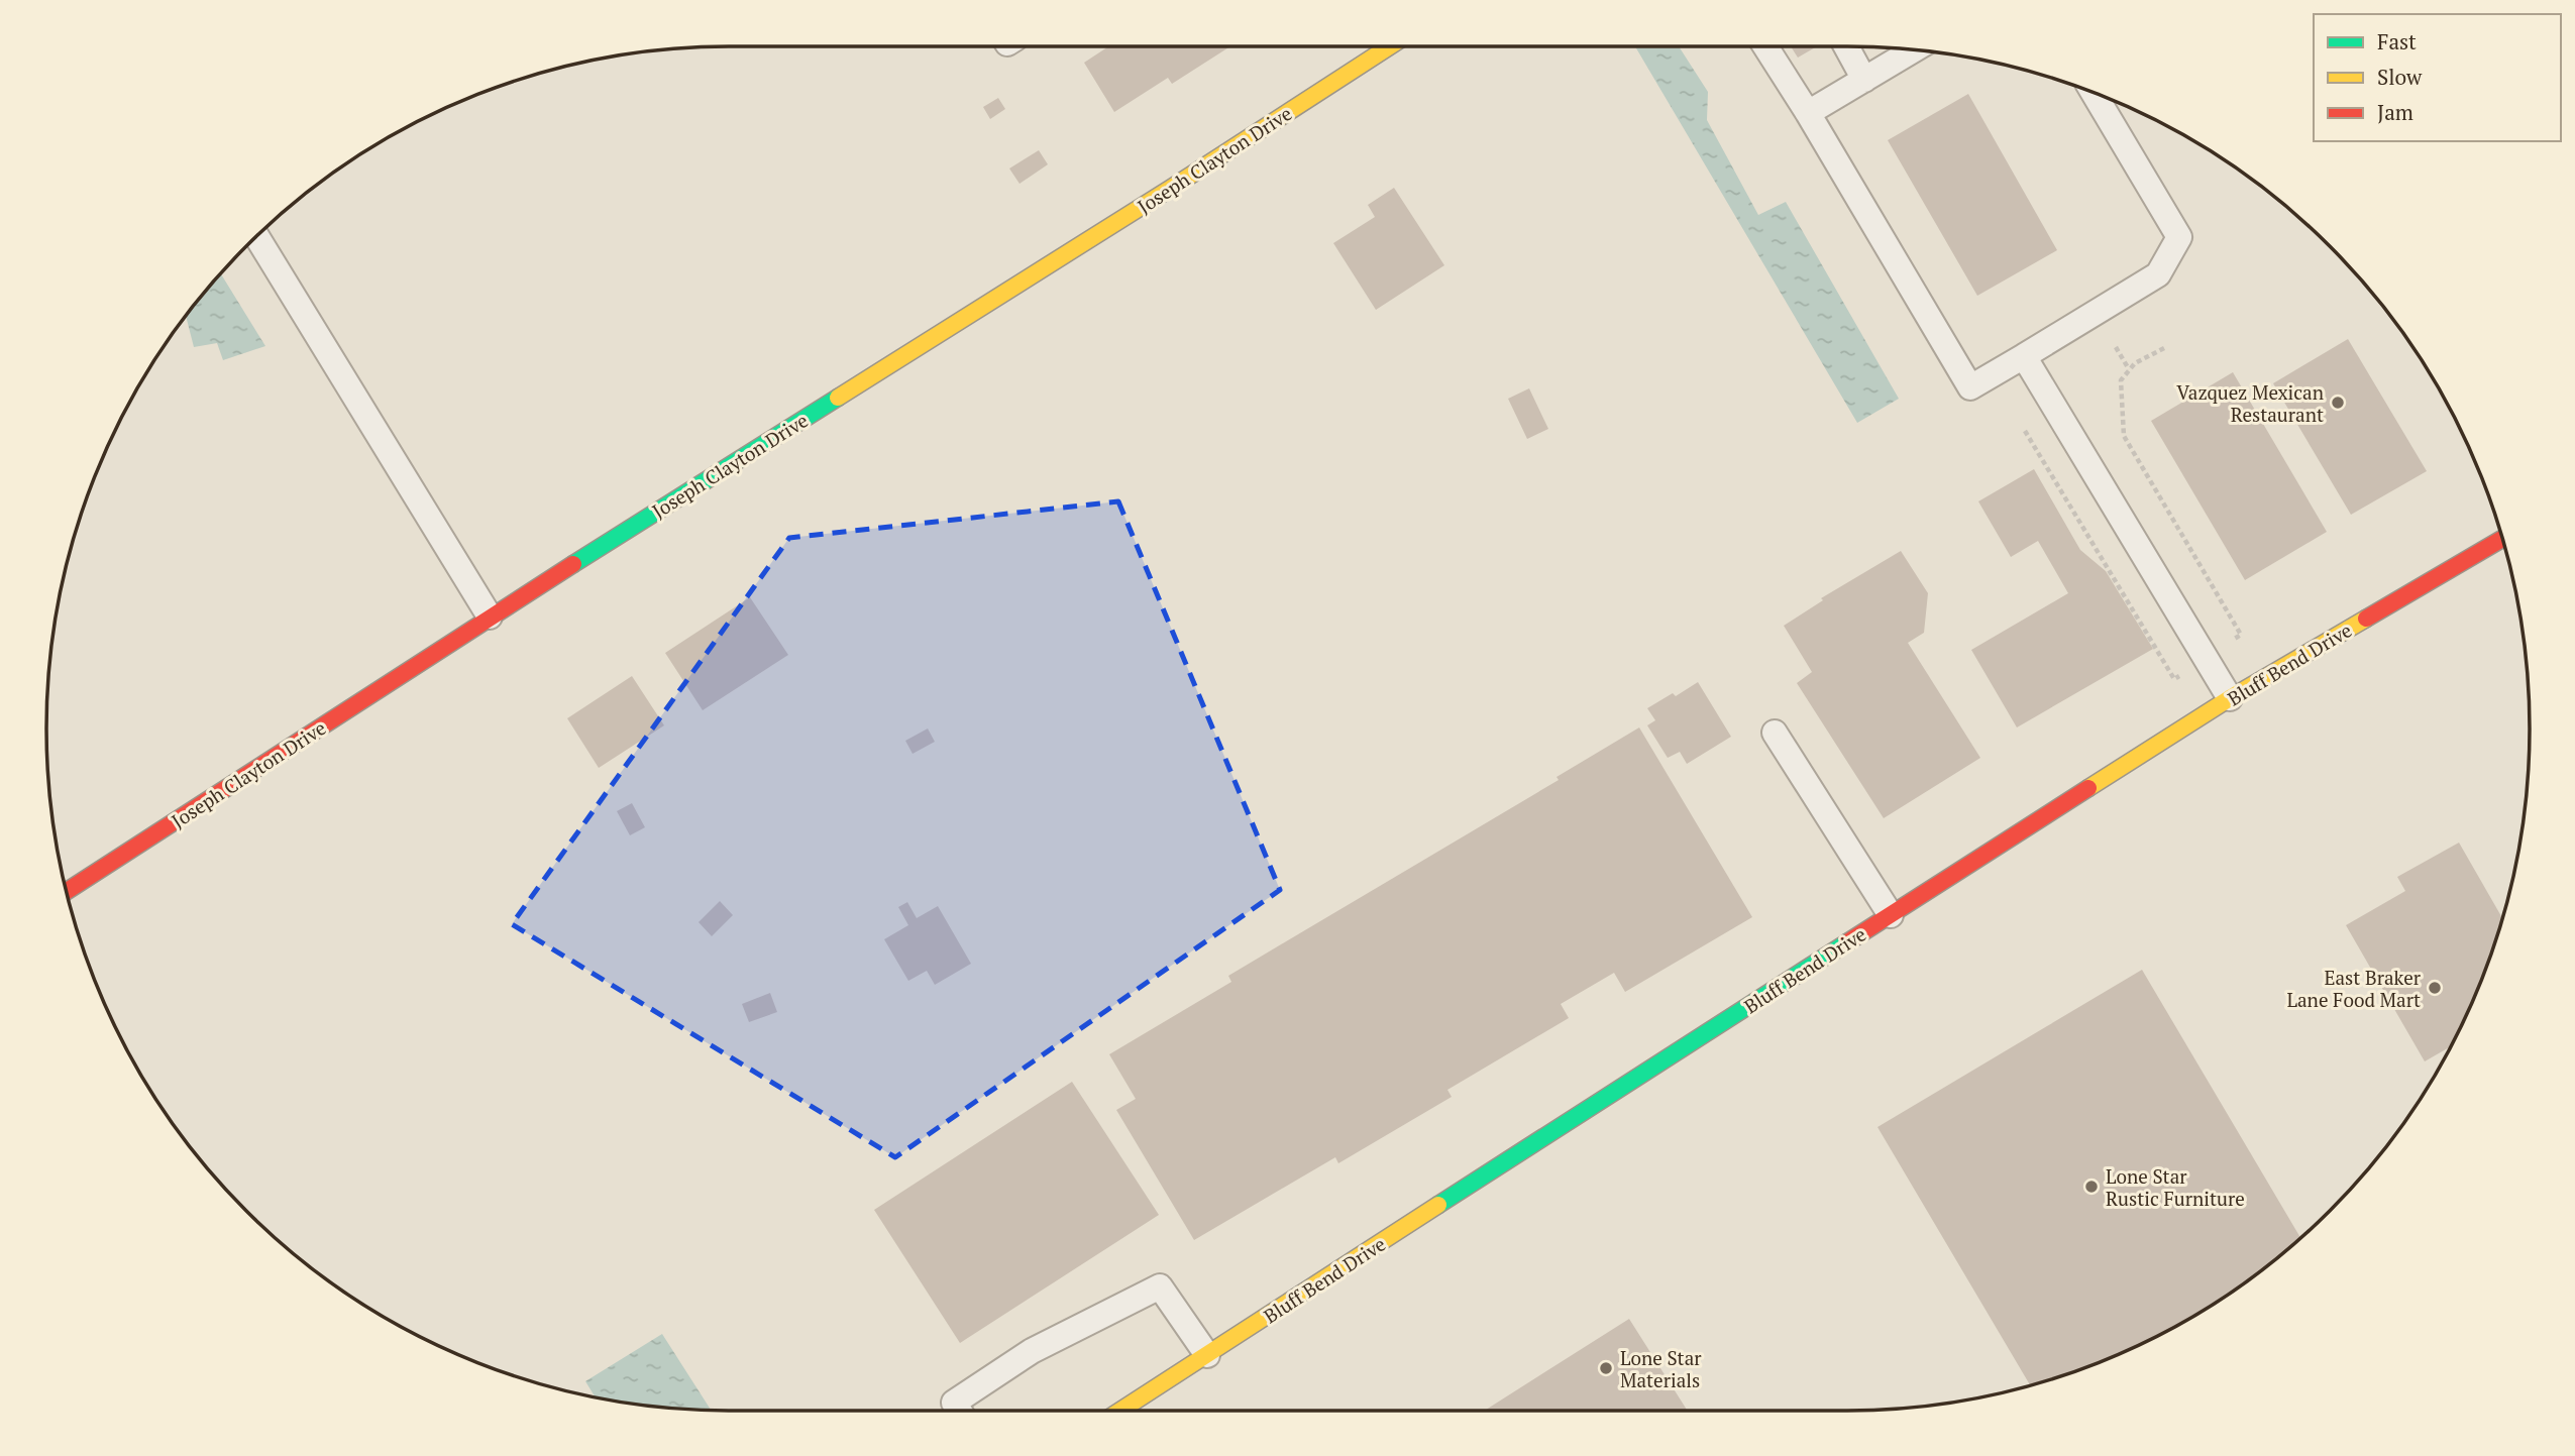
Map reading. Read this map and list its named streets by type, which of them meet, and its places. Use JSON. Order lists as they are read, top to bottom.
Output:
{
  "streets": {
    "street": ["Joseph Clayton Drive", "Bluff Bend Drive"]
  },
  "places": [
    "Vazquez Mexican Restaurant",
    "East Braker Lane Food Mart",
    "Lone Star Rustic Furniture",
    "Lone Star Materials"
  ],
  "legend": ["Fast", "Slow", "Jam"]
}
